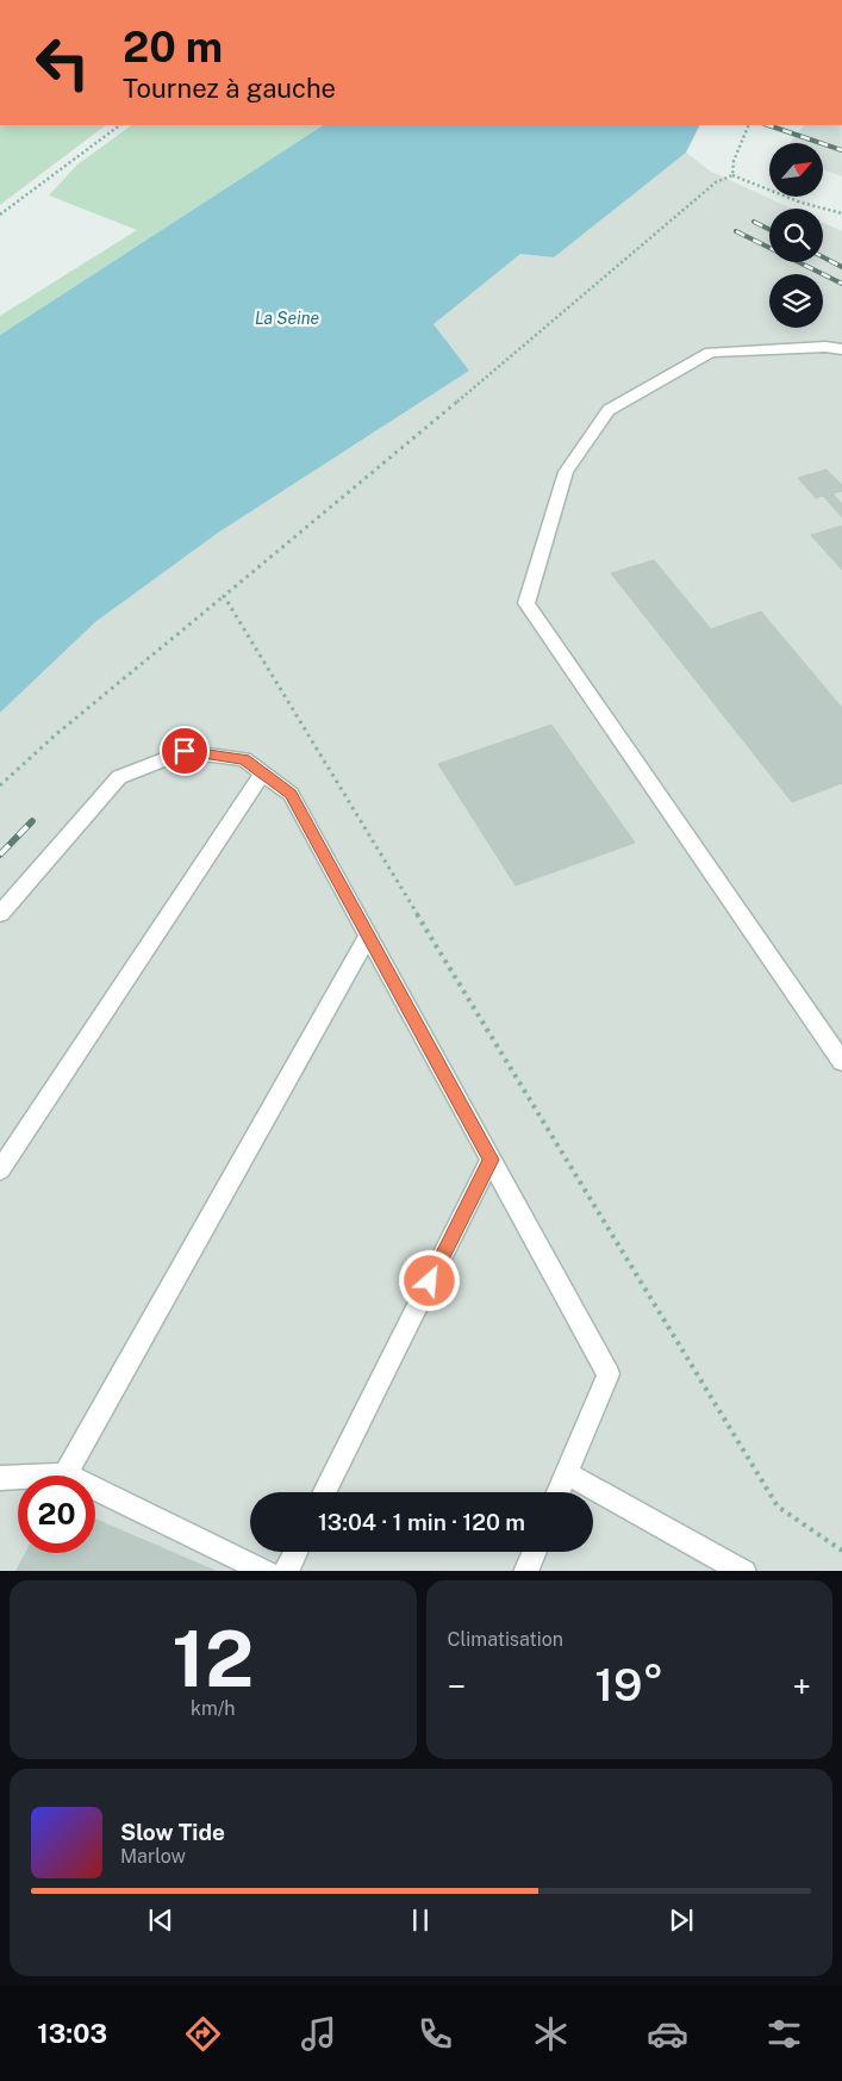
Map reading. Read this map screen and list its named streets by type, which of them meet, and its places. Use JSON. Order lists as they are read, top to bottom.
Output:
{
  "water": ["La Seine"],
  "north": "top right",
  "page": {
    "turn": ["20 m", "Tournez à gauche"],
    "limit": "20",
    "trip": "13:04 · 1 min · 120 m",
    "tile": [
      ["12", "km/h"],
      "Climatisation"
    ],
    "heat": ["−", "19°", "+"],
    "song": ["Slow Tide", "Marlow"],
    "tabs": "13:03"
  }
}
